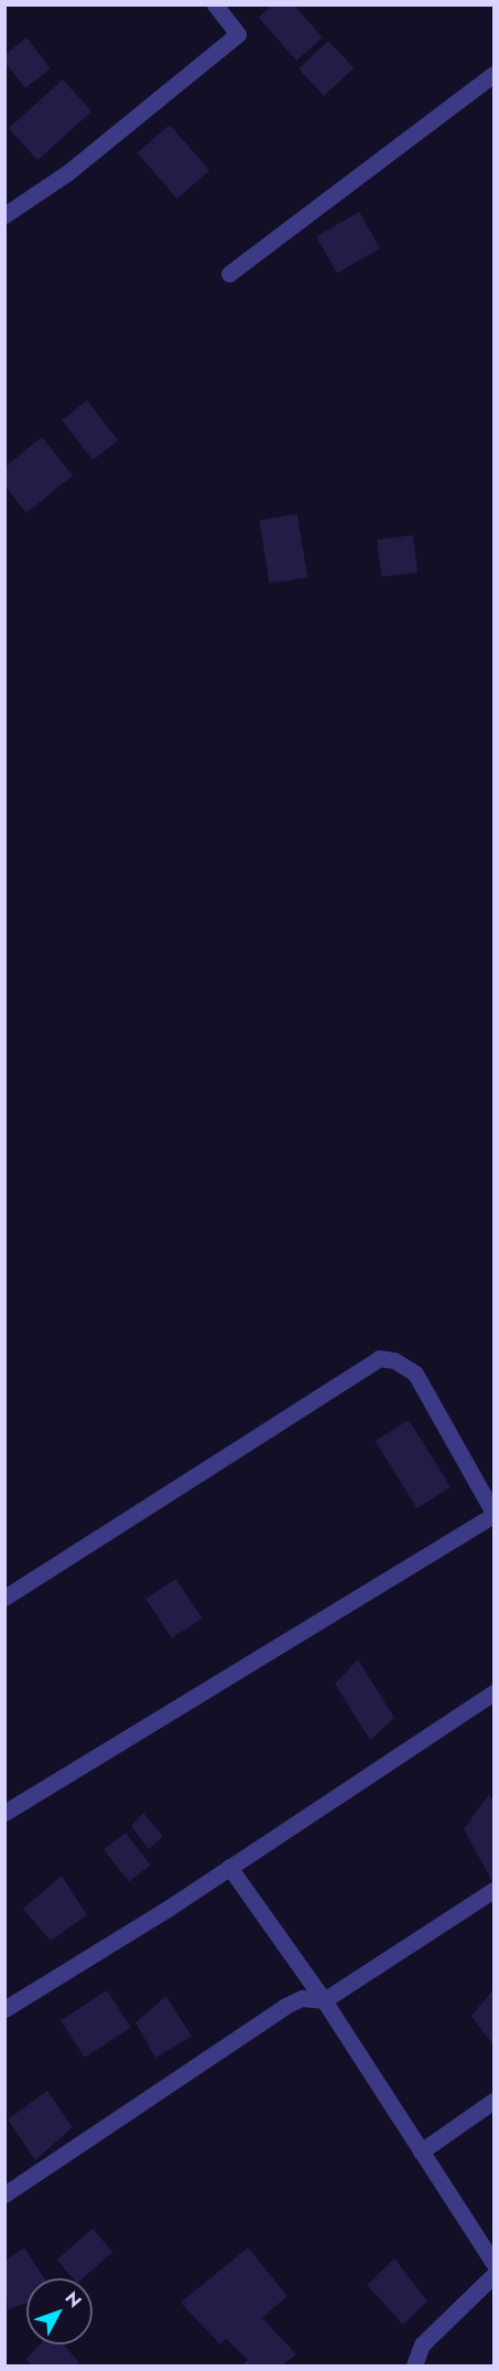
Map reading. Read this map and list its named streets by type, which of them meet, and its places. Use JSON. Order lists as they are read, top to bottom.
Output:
{
  "north": "top right"
}
